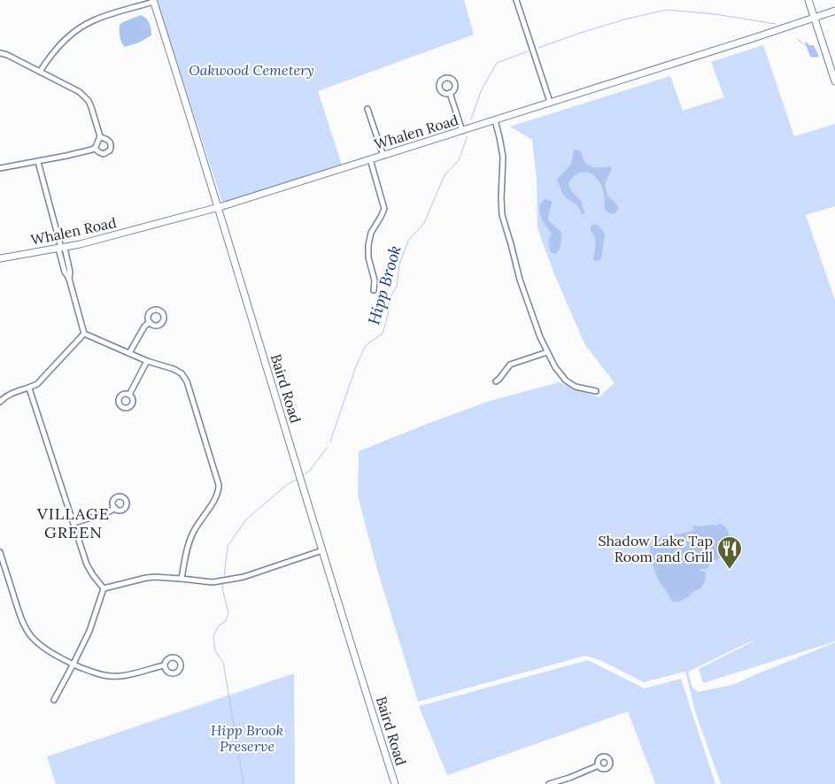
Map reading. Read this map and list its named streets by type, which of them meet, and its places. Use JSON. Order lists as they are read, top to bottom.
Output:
{
  "streets": {
    "street": ["Whalen Road", "Baird Road"]
  },
  "crossings": [
    ["Whalen Road", "Baird Road"]
  ],
  "districts": ["VILLAGE GREEN"],
  "water": ["Hipp Brook"],
  "parks": ["Oakwood Cemetery", "Hipp Brook Preserve"],
  "places": {
    "restaurant": ["Shadow Lake Tap Room and Grill"]
  }
}
